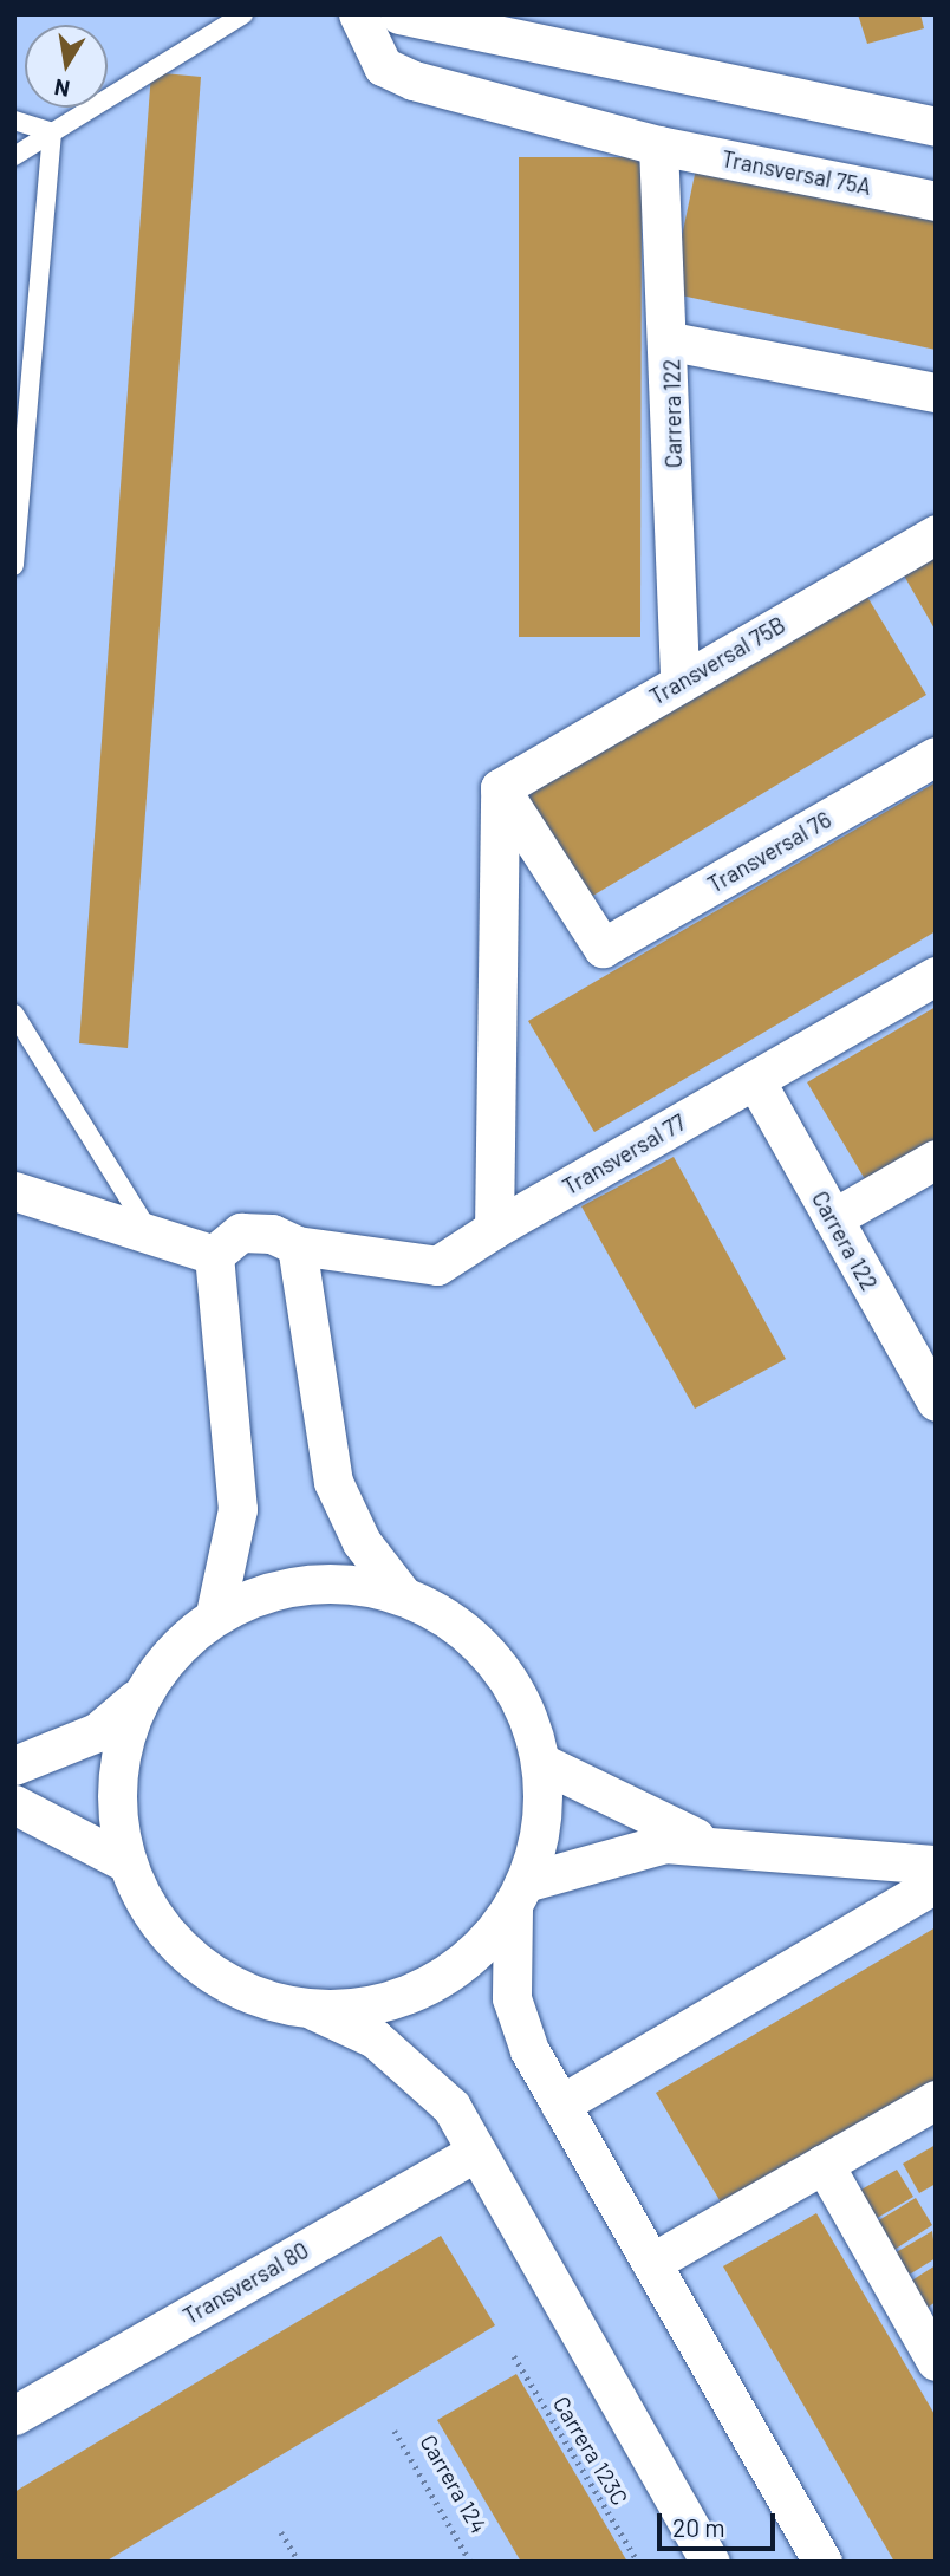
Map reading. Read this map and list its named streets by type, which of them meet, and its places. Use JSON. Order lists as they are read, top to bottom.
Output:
{
  "streets": {
    "street": [
      "Transversal 75A",
      "Carrera 122",
      "Transversal 75B",
      "Transversal 76",
      "Transversal 77",
      "Transversal 80"
    ],
    "path": ["Carrera 123C", "Carrera 124"]
  },
  "crossings": [
    ["Transversal 75A", "Carrera 122"],
    ["Carrera 122", "Transversal 75B"],
    ["Carrera 122", "Transversal 77"],
    ["Transversal 75B", "Transversal 76"]
  ],
  "scale_bar": "20 m",
  "north": "bottom"
}
